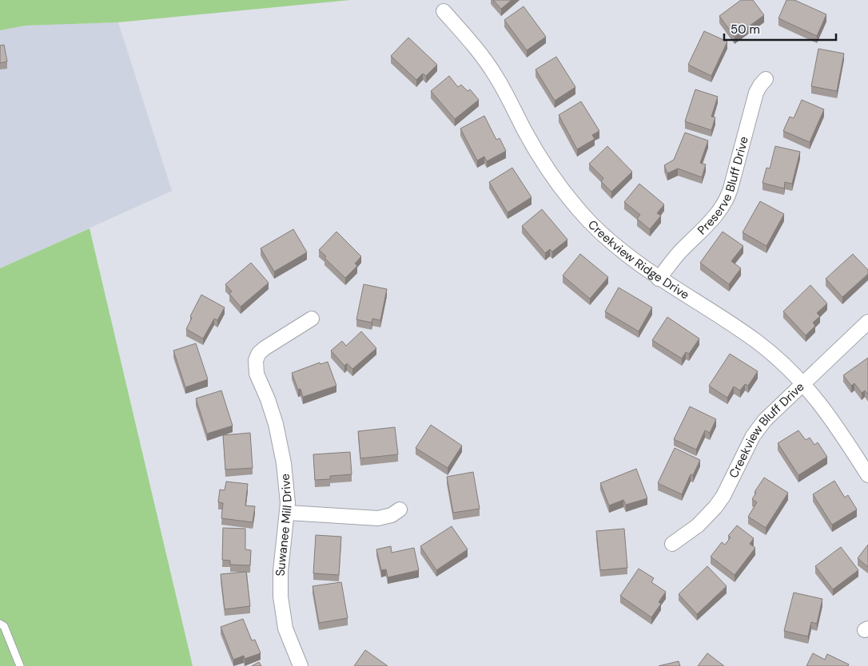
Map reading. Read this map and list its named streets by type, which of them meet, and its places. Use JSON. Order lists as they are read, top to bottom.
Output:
{
  "streets": {
    "street": [
      "Preserve Bluff Drive",
      "Creekview Ridge Drive",
      "Creekview Bluff Drive",
      "Suwanee Mill Drive"
    ]
  },
  "crossings": [
    ["Preserve Bluff Drive", "Creekview Ridge Drive"],
    ["Creekview Ridge Drive", "Creekview Bluff Drive"]
  ],
  "scale_bar": "50 m"
}
